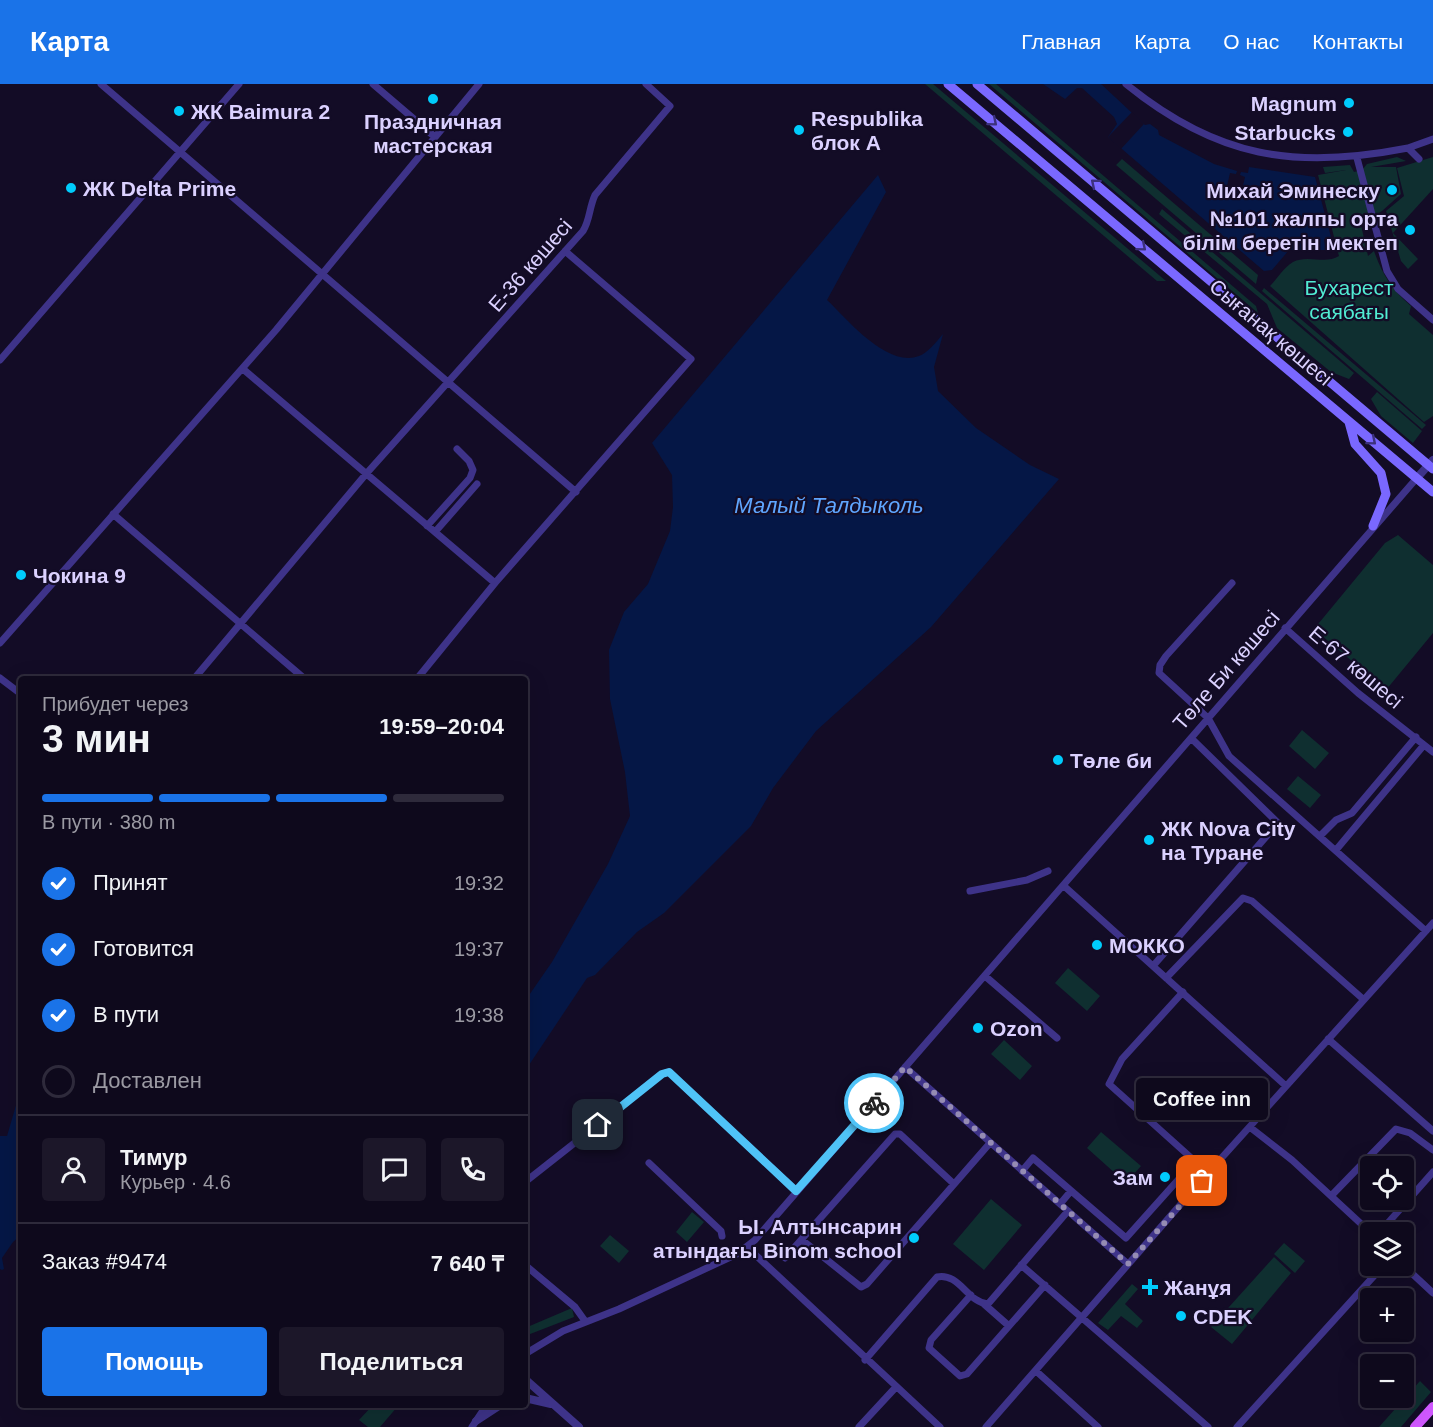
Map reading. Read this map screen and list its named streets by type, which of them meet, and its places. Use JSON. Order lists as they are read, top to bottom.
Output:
{
  "streets": {
    "main road": ["Сығанақ көшесі"],
    "street": ["Е-36 көшесі", "Е-67 көшесі", "Төле Би көшесі"]
  },
  "crossings": [
    ["Сығанақ көшесі", "Төле Би көшесі"],
    ["Е-67 көшесі", "Төле Би көшесі"]
  ],
  "water": ["Малый Талдыколь"],
  "parks": ["Бухарест саябағы"],
  "places": {
    "other": [
      "Праздничная мастерская",
      "Magnum",
      "ЖК Baimura 2",
      "Respublika блок А",
      "Starbucks",
      "ЖК Delta Prime",
      "Михай Эминеску",
      "№101 жалпы орта білім беретін мектеп",
      "Чокина 9",
      "Төле би",
      "ЖК Nova City на Туране",
      "МОККО",
      "Ozon",
      "Зам",
      "Coffee inn",
      "Ы. Алтынсарин атындағы Binom school",
      "CDEK"
    ],
    "health": ["Жанұя"]
  },
  "page": {
    "header": "Карта",
    "nav": [
      "Главная",
      "Карта",
      "О нас",
      "Контакты"
    ],
    "heading": ["3 мин", "Прибудет через", "19:59–20:04"],
    "panel": [
      "Тимур",
      "Курьер · 4.6",
      "Заказ #9474",
      "7 640 ₸"
    ],
    "bar": "В пути · 380 m",
    "list": [
      ["Принят", "19:32"],
      ["Готовится", "19:37"],
      ["В пути", "19:38"],
      "Доставлен"
    ],
    "bubble": "Coffee inn",
    "map_buttons": ["+", "−"],
    "buttons": ["Помощь", "Поделиться"]
  }
}
